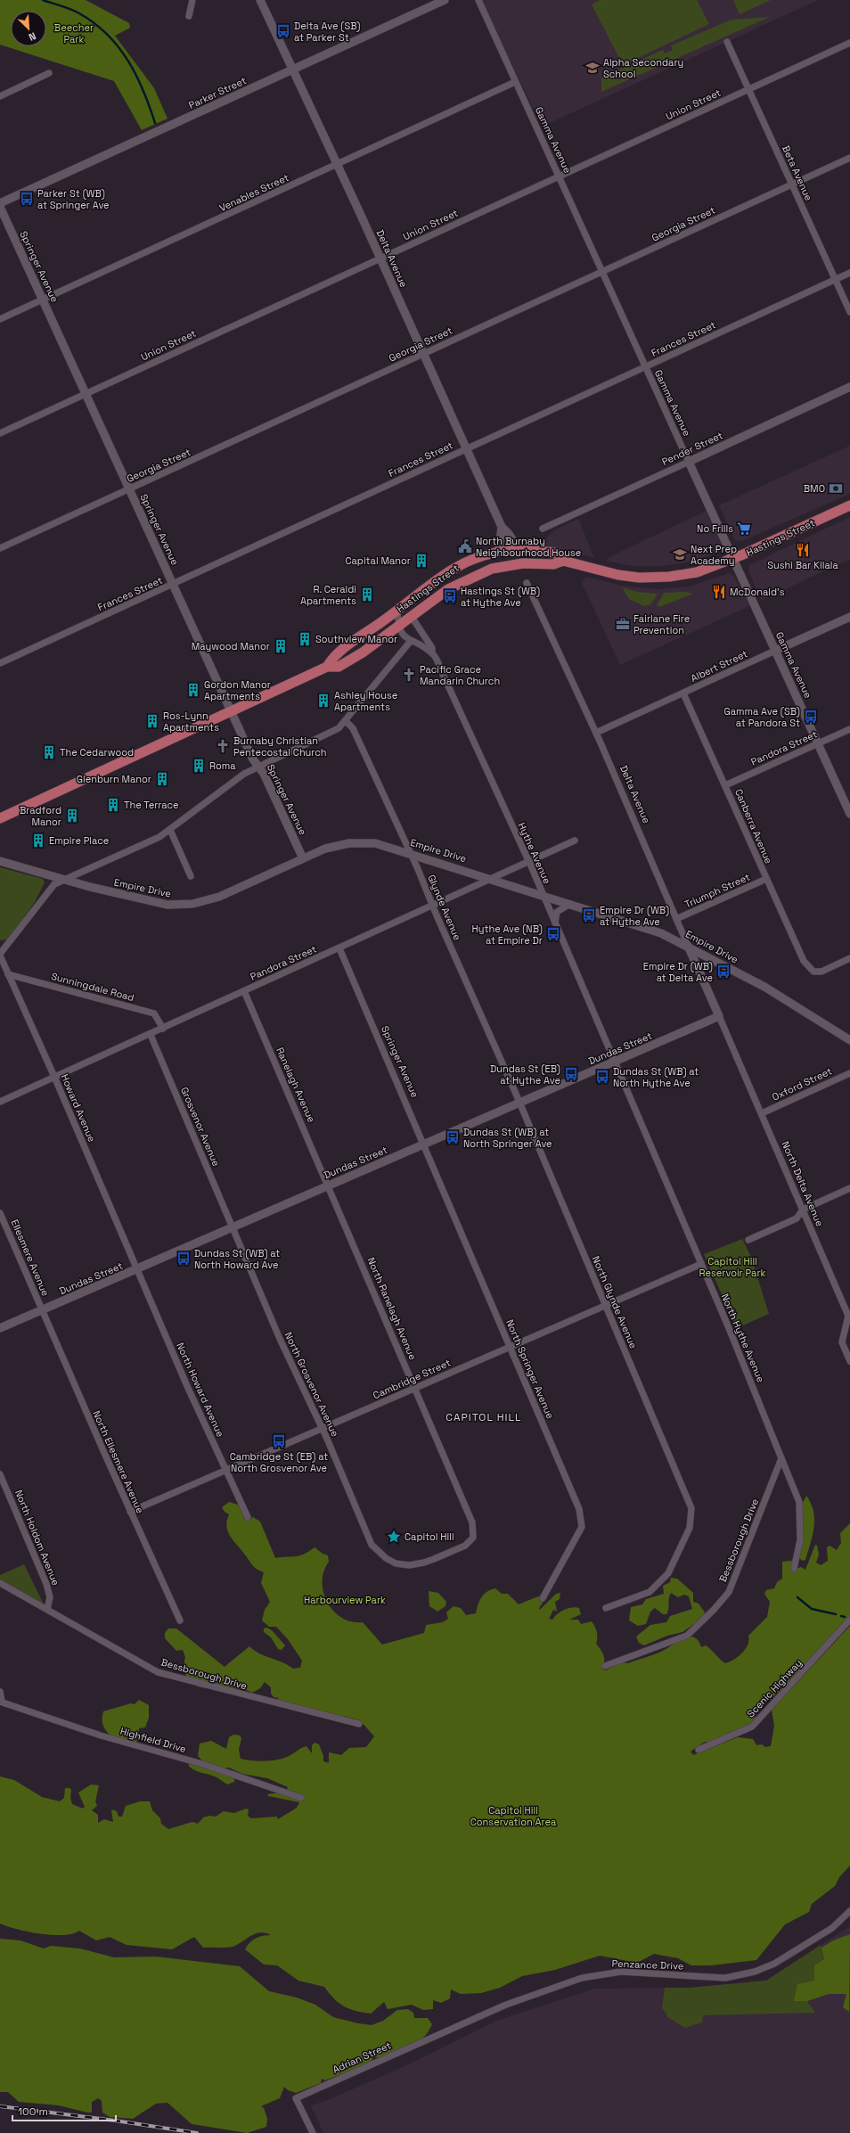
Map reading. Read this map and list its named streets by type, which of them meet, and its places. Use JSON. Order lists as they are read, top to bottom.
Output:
{
  "streets": {
    "main road": ["Hastings Street"],
    "street": [
      "Parker Street",
      "Union Street",
      "Gamma Avenue",
      "Beta Avenue",
      "Venables Street",
      "Georgia Street",
      "Delta Avenue",
      "Springer Avenue",
      "Frances Street",
      "Pender Street",
      "Albert Street",
      "Pandora Street",
      "Canberra Avenue",
      "Empire Drive",
      "Hythe Avenue",
      "Triumph Street",
      "Glynde Avenue",
      "Sunningdale Road",
      "Dundas Street",
      "Oxford Street",
      "Ranelagh Avenue",
      "Howard Avenue",
      "Grosvenor Avenue",
      "North Delta Avenue",
      "Ellesmere Avenue",
      "North Glynde Avenue",
      "North Ranelagh Avenue",
      "North Hythe Avenue",
      "North Springer Avenue",
      "Cambridge Street",
      "North Grosvenor Avenue",
      "North Howard Avenue",
      "North Ellesmere Avenue",
      "North Holdom Avenue",
      "Bessborough Drive",
      "Scenic Highway",
      "Highfield Drive",
      "Penzance Drive",
      "Adrian Street"
    ]
  },
  "crossings": [
    ["Parker Street", "Delta Avenue"],
    ["Union Street", "Gamma Avenue"],
    ["Union Street", "Beta Avenue"],
    ["Union Street", "Delta Avenue"],
    ["Union Street", "Springer Avenue"],
    ["Gamma Avenue", "Venables Street"],
    ["Gamma Avenue", "Georgia Street"],
    ["Gamma Avenue", "Frances Street"],
    ["Gamma Avenue", "Pender Street"],
    ["Gamma Avenue", "Hastings Street"],
    ["Gamma Avenue", "Albert Street"],
    ["Gamma Avenue", "Pandora Street"],
    ["Beta Avenue", "Georgia Street"],
    ["Beta Avenue", "Frances Street"],
    ["Venables Street", "Delta Avenue"],
    ["Venables Street", "Springer Avenue"],
    ["Georgia Street", "Delta Avenue"],
    ["Georgia Street", "Springer Avenue"],
    ["Delta Avenue", "Frances Street"],
    ["Delta Avenue", "Hastings Street"],
    ["Delta Avenue", "Albert Street"],
    ["Delta Avenue", "Empire Drive"],
    ["Delta Avenue", "Triumph Street"],
    ["Delta Avenue", "Dundas Street"],
    ["Delta Avenue", "North Delta Avenue"],
    ["Springer Avenue", "Frances Street"],
    ["Springer Avenue", "Hastings Street"],
    ["Springer Avenue", "Pandora Street"],
    ["Springer Avenue", "Empire Drive"],
    ["Springer Avenue", "Dundas Street"],
    ["Springer Avenue", "North Springer Avenue"],
    ["Hastings Street", "Hythe Avenue"],
    ["Albert Street", "Canberra Avenue"],
    ["Pandora Street", "Canberra Avenue"],
    ["Pandora Street", "Empire Drive"],
    ["Pandora Street", "Hythe Avenue"],
    ["Pandora Street", "Glynde Avenue"],
    ["Pandora Street", "Sunningdale Road"],
    ["Pandora Street", "Ranelagh Avenue"],
    ["Pandora Street", "Howard Avenue"],
    ["Pandora Street", "Grosvenor Avenue"],
    ["Canberra Avenue", "Triumph Street"],
    ["Empire Drive", "Hythe Avenue"],
    ["Empire Drive", "Glynde Avenue"],
    ["Hythe Avenue", "Dundas Street"],
    ["Hythe Avenue", "North Hythe Avenue"],
    ["Glynde Avenue", "Dundas Street"],
    ["Glynde Avenue", "North Glynde Avenue"],
    ["Sunningdale Road", "Howard Avenue"],
    ["Dundas Street", "Ranelagh Avenue"],
    ["Dundas Street", "Howard Avenue"],
    ["Dundas Street", "Grosvenor Avenue"],
    ["Dundas Street", "North Delta Avenue"],
    ["Dundas Street", "Ellesmere Avenue"],
    ["Dundas Street", "North Glynde Avenue"],
    ["Dundas Street", "North Ranelagh Avenue"],
    ["Dundas Street", "North Hythe Avenue"],
    ["Dundas Street", "North Springer Avenue"],
    ["Dundas Street", "North Grosvenor Avenue"],
    ["Dundas Street", "North Howard Avenue"],
    ["Dundas Street", "North Ellesmere Avenue"],
    ["Oxford Street", "North Delta Avenue"],
    ["Ranelagh Avenue", "North Ranelagh Avenue"],
    ["Howard Avenue", "North Howard Avenue"],
    ["Grosvenor Avenue", "North Grosvenor Avenue"],
    ["Ellesmere Avenue", "North Ellesmere Avenue"],
    ["North Glynde Avenue", "Cambridge Street"],
    ["North Ranelagh Avenue", "Cambridge Street"],
    ["North Ranelagh Avenue", "North Grosvenor Avenue"],
    ["North Hythe Avenue", "Cambridge Street"],
    ["North Hythe Avenue", "Bessborough Drive"],
    ["North Springer Avenue", "Cambridge Street"],
    ["Cambridge Street", "North Grosvenor Avenue"],
    ["Cambridge Street", "North Howard Avenue"],
    ["Cambridge Street", "North Ellesmere Avenue"],
    ["North Holdom Avenue", "Bessborough Drive"],
    ["Penzance Drive", "Adrian Street"]
  ],
  "districts": ["CAPITOL HILL"],
  "parks": [
    "Beecher Park",
    "Capitol Hill Reservoir Park",
    "Harbourview Park",
    "Capitol Hill Conservation Area"
  ],
  "places": {
    "bus stop": [
      "Delta Ave (SB) at Parker St",
      "Parker St (WB) at Springer Ave",
      "Hastings St (WB) at Hythe Ave",
      "Gamma Ave (SB) at Pandora St",
      "Empire Dr (WB) at Hythe Ave",
      "Hythe Ave (NB) at Empire Dr",
      "Empire Dr (WB) at Delta Ave",
      "Dundas St (EB) at Hythe Ave",
      "Dundas St (WB) at North Hythe Ave",
      "Dundas St (WB) at North Springer Ave",
      "Dundas St (WB) at North Howard Ave",
      "Cambridge St (EB) at North Grosvenor Ave"
    ],
    "school or university": ["Alpha Secondary School", "Next Prep Academy"],
    "bank": ["BMO"],
    "supermarket": ["No Frills"],
    "public building": ["North Burnaby Neighbourhood House"],
    "restaurant": ["Sushi Bar Kilala", "McDonald's"],
    "building": [
      "Capital Manor",
      "R. Ceraldi Apartments",
      "Southview Manor",
      "Maywood Manor",
      "Gordon Manor Apartments",
      "Ashley House Apartments",
      "Ros-Lynn Apartments",
      "The Cedarwood",
      "Roma",
      "Glenburn Manor",
      "The Terrace",
      "Bradford Manor",
      "Empire Place"
    ],
    "office": ["Fairlane Fire Prevention"],
    "church": ["Pacific Grace Mandarin Church", "Burnaby Christian Pentecostal Church"],
    "place": ["Capitol Hill"]
  },
  "scale_bar": "100 m",
  "north": "bottom right"
}
